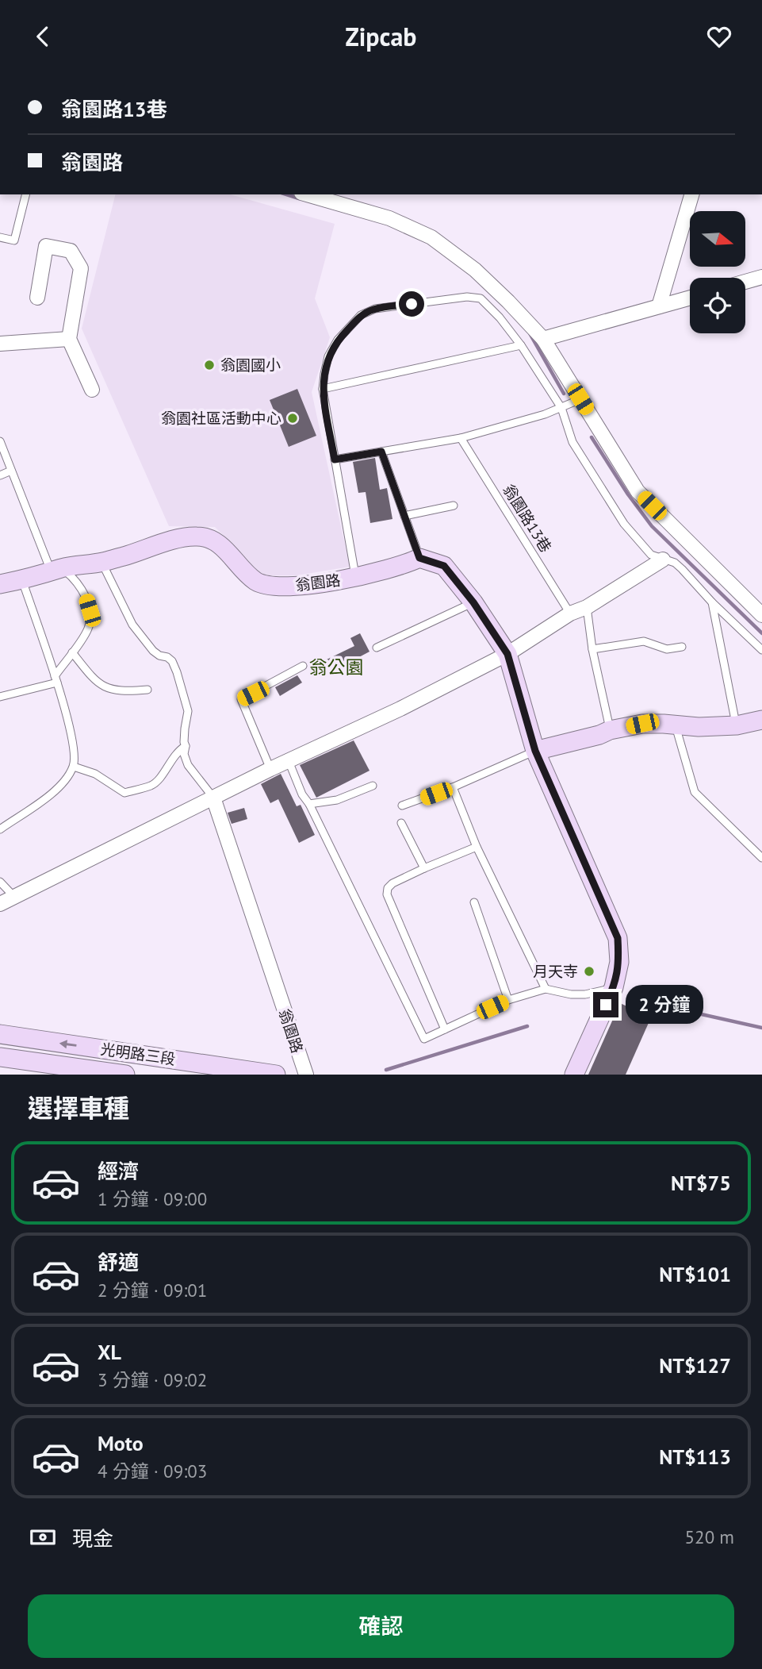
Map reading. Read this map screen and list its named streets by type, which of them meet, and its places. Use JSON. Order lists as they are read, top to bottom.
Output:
{
  "streets": {
    "street": ["翁園路", "光明路三段"],
    "lane": ["翁園路13巷"]
  },
  "districts": ["翁公園"],
  "places": ["翁園國小", "翁園社區活動中心", "月天寺"],
  "north": "right",
  "page": {
    "header": "Zipcab",
    "banner": ["翁園路13巷", "翁園路"],
    "bubble": "2 分鐘",
    "heading": "選擇車種",
    "list": [
      {
        "name": "經濟",
        "note": "1 分鐘 · 09:00",
        "value": "NT$75"
      },
      {
        "name": "舒適",
        "note": "2 分鐘 · 09:01",
        "value": "NT$101"
      },
      {
        "name": "XL",
        "note": "3 分鐘 · 09:02",
        "value": "NT$127"
      },
      {
        "name": "Moto",
        "note": "4 分鐘 · 09:03",
        "value": "NT$113"
      }
    ],
    "pay": ["現金", "520 m"],
    "buttons": "確認"
  }
}
